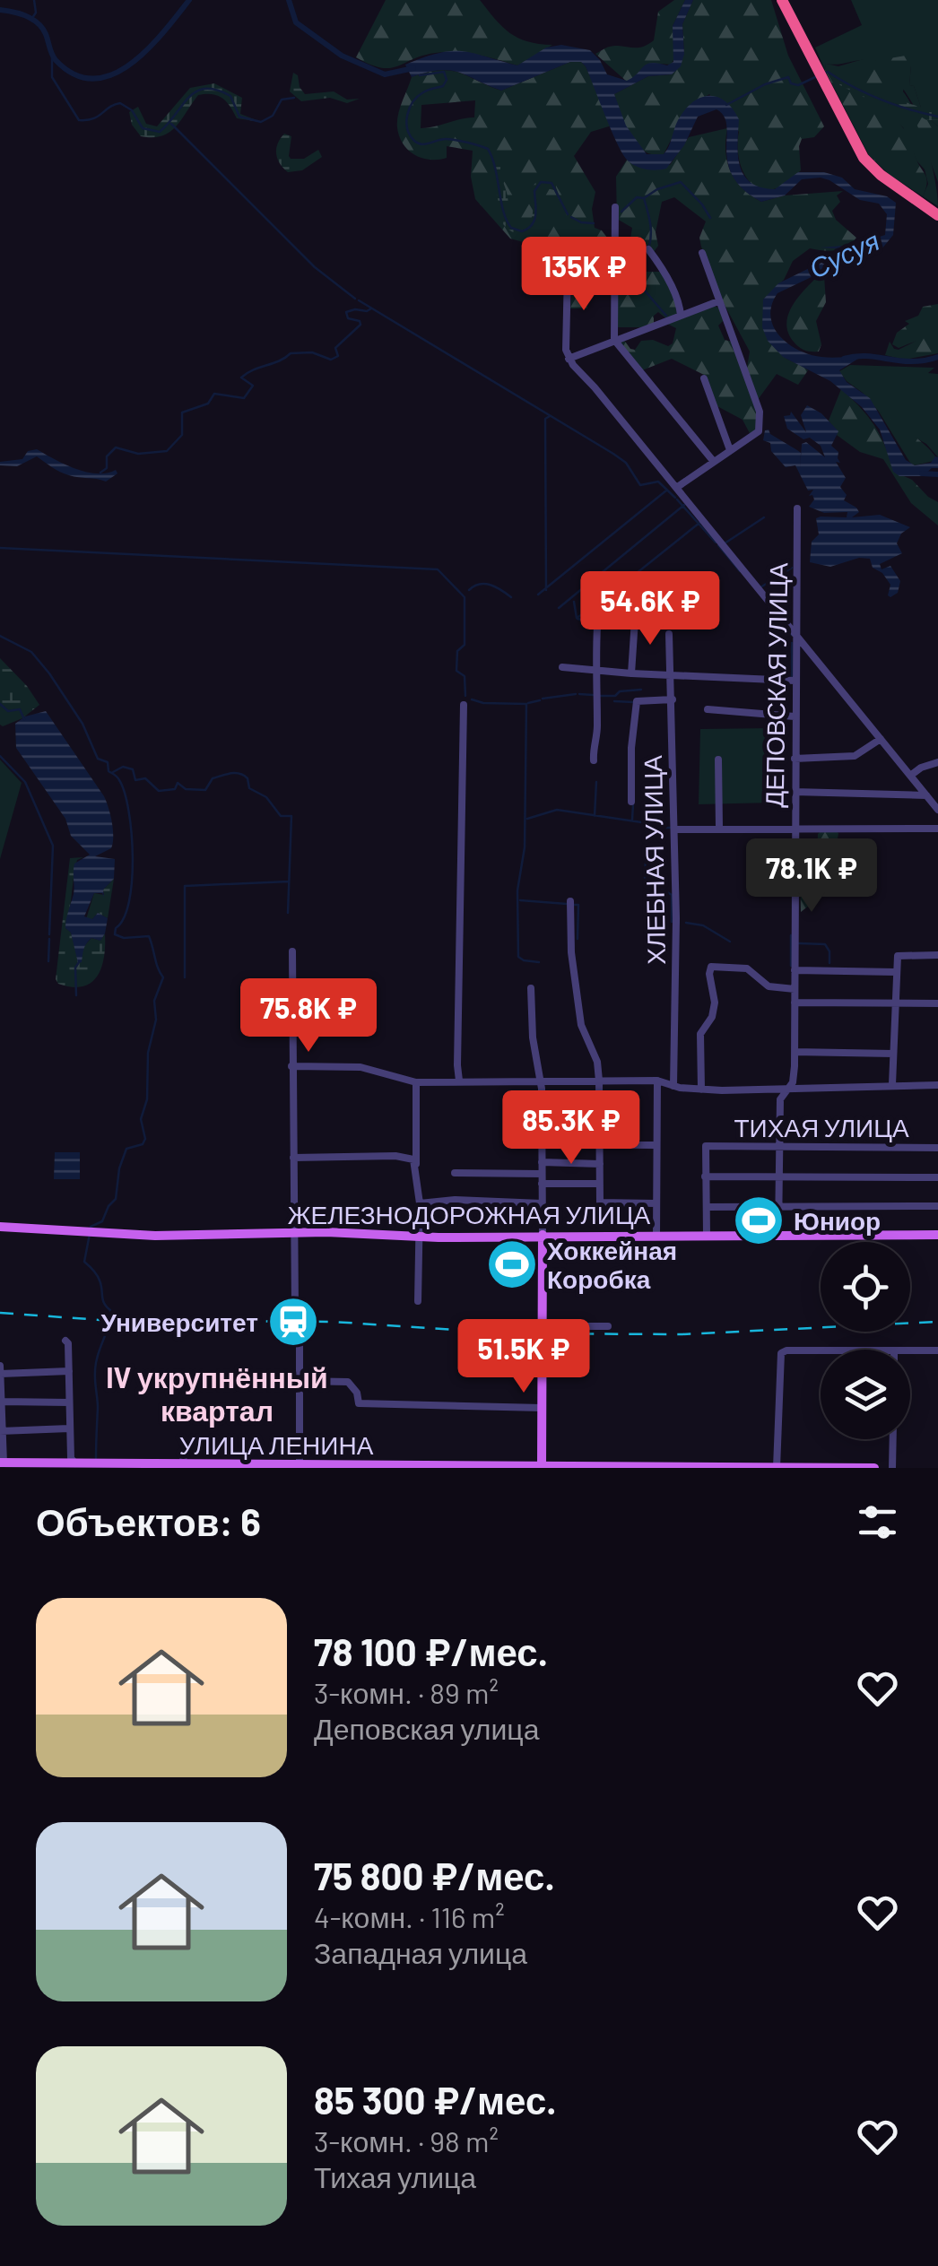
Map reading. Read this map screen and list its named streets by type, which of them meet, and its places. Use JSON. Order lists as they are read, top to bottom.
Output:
{
  "streets": {
    "main road": ["ЖЕЛЕЗНОДОРОЖНАЯ УЛИЦА", "УЛИЦА ЛЕНИНА"],
    "street": ["ДЕПОВСКАЯ УЛИЦА", "ХЛЕБНАЯ УЛИЦА", "ТИХАЯ УЛИЦА"]
  },
  "crossings": [
    ["ДЕПОВСКАЯ УЛИЦА", "ТИХАЯ УЛИЦА"],
    ["ДЕПОВСКАЯ УЛИЦА", "ЖЕЛЕЗНОДОРОЖНАЯ УЛИЦА"]
  ],
  "districts": ["IV укрупнённый квартал"],
  "water": ["Сусуя"],
  "places": {
    "sports": ["Юниор", "Хоккейная Коробка"],
    "station": ["Университет"]
  },
  "page": {
    "price": [
      "135K ₽",
      "54.6K ₽",
      "78.1K ₽",
      "75.8K ₽",
      "85.3K ₽",
      "51.5K ₽"
    ],
    "heading": "Объектов: 6",
    "list": [
      {
        "name": "78 100 ₽/мес.",
        "note": "3-комн. · 89 m² · Деповская улица"
      },
      {
        "name": "75 800 ₽/мес.",
        "note": "4-комн. · 116 m² · Западная улица"
      },
      {
        "name": "85 300 ₽/мес.",
        "note": "3-комн. · 98 m² · Тихая улица"
      }
    ]
  }
}
